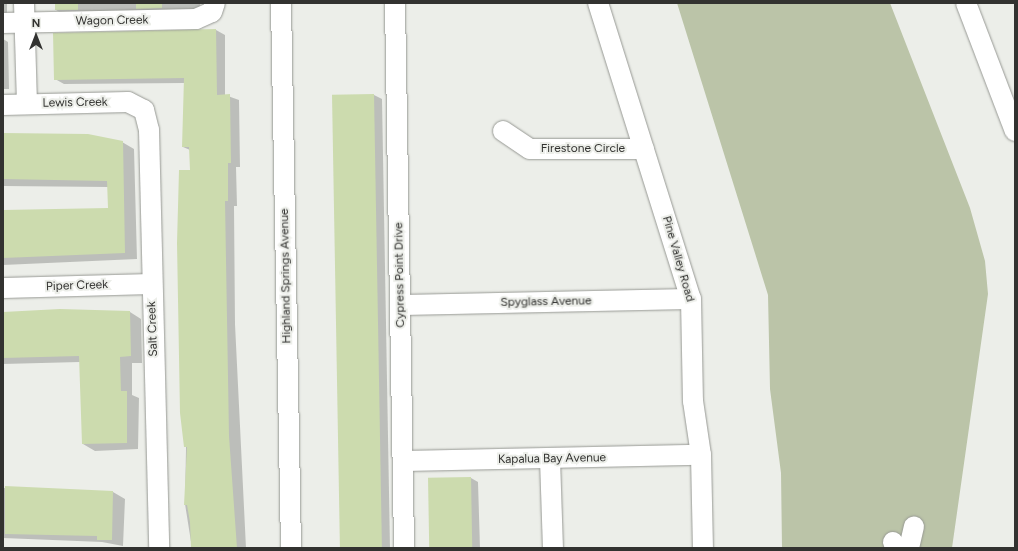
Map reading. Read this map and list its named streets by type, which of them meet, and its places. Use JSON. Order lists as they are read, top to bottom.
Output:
{
  "streets": {
    "street": [
      "Wagon Creek",
      "Lewis Creek",
      "Firestone Circle",
      "Pine Valley Road",
      "Cypress Point Drive",
      "Highland Springs Avenue",
      "Piper Creek",
      "Spyglass Avenue",
      "Salt Creek",
      "Kapalua Bay Avenue"
    ]
  },
  "crossings": [
    ["Lewis Creek", "Salt Creek"],
    ["Firestone Circle", "Pine Valley Road"],
    ["Pine Valley Road", "Spyglass Avenue"],
    ["Pine Valley Road", "Kapalua Bay Avenue"],
    ["Cypress Point Drive", "Spyglass Avenue"],
    ["Cypress Point Drive", "Kapalua Bay Avenue"],
    ["Piper Creek", "Salt Creek"]
  ],
  "north": "top"
}
